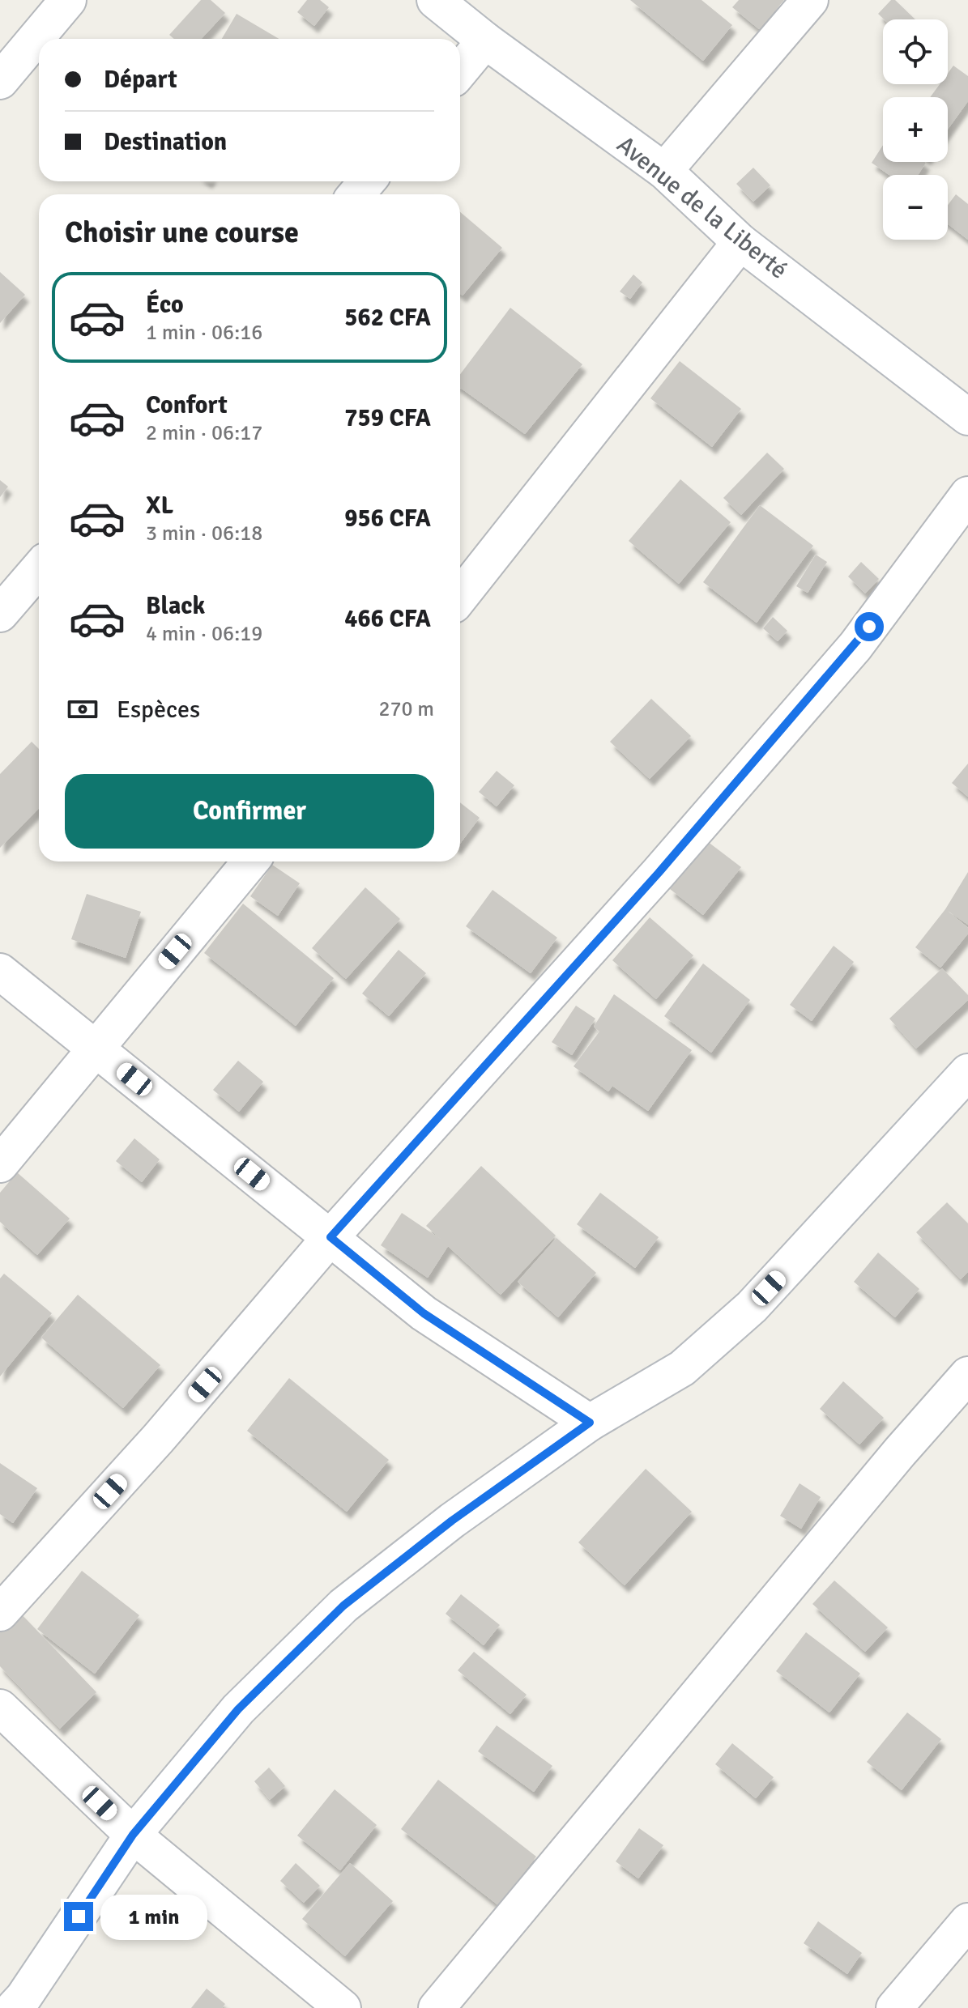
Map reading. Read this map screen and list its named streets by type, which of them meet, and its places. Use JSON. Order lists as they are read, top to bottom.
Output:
{
  "streets": {
    "street": ["Avenue de la Liberté"]
  },
  "page": {
    "map_buttons": ["+", "−"],
    "banner": ["Départ", "Destination"],
    "heading": "Choisir une course",
    "list": [
      {
        "name": "Éco",
        "note": "1 min · 06:16",
        "value": "562 CFA"
      },
      {
        "name": "Confort",
        "note": "2 min · 06:17",
        "value": "759 CFA"
      },
      {
        "name": "XL",
        "note": "3 min · 06:18",
        "value": "956 CFA"
      },
      {
        "name": "Black",
        "note": "4 min · 06:19",
        "value": "466 CFA"
      }
    ],
    "pay": ["Espèces", "270 m"],
    "buttons": "Confirmer",
    "bubble": "1 min"
  }
}
